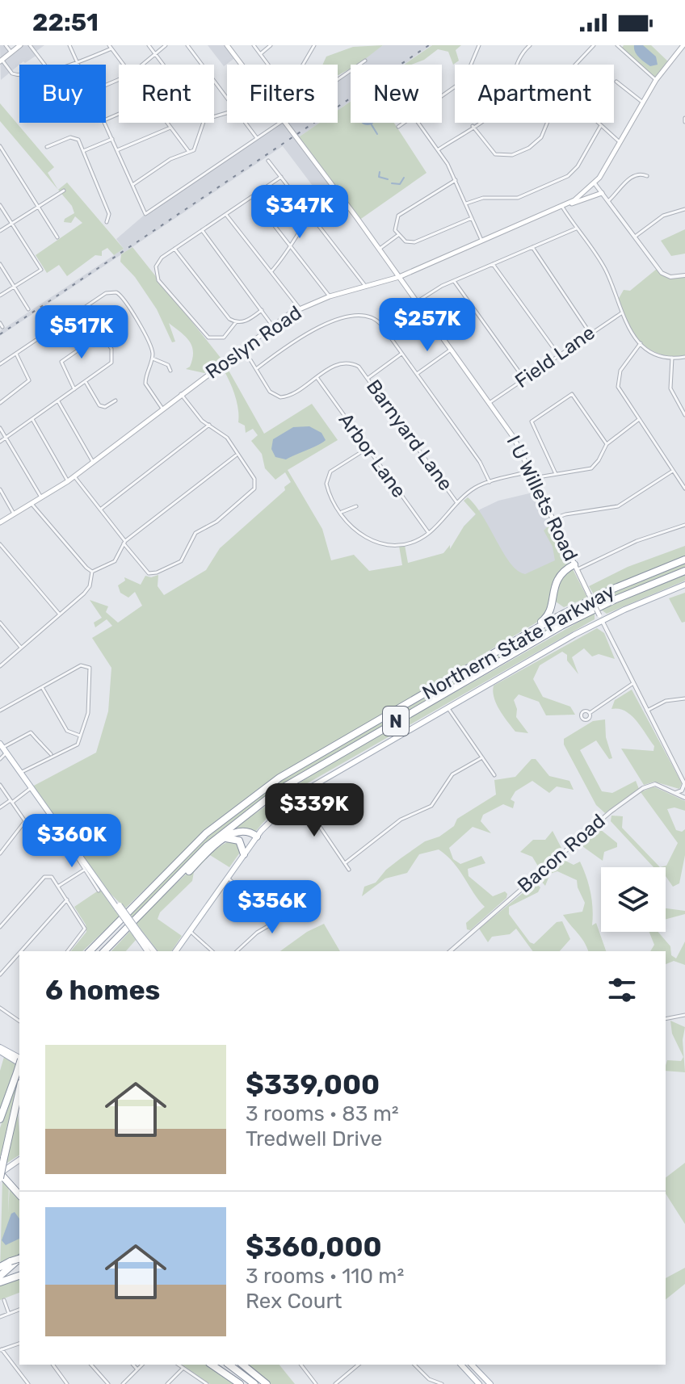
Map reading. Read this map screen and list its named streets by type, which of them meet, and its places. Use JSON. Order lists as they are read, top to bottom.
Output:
{
  "streets": {
    "highway": ["Northern State Parkway", "N"],
    "main road": ["Roslyn Road", "I U Willets Road"],
    "street": [
      "Field Lane",
      "Barnyard Lane",
      "Arbor Lane",
      "Bacon Road"
    ]
  },
  "crossings": [
    ["Roslyn Road", "Barnyard Lane"],
    ["Roslyn Road", "I U Willets Road"],
    ["Field Lane", "I U Willets Road"],
    ["Barnyard Lane", "Arbor Lane"]
  ],
  "page": {
    "status": "22:51",
    "chip": [
      "Buy",
      "Rent",
      "Filters",
      "New",
      "Apartment"
    ],
    "price": [
      "$347K",
      "$257K",
      "$517K",
      "$339K",
      "$360K",
      "$356K"
    ],
    "heading": "6 homes",
    "list": [
      {
        "name": "$339,000",
        "note": "3 rooms · 83 m² · Tredwell Drive"
      },
      {
        "name": "$360,000",
        "note": "3 rooms · 110 m² · Rex Court"
      }
    ]
  }
}
